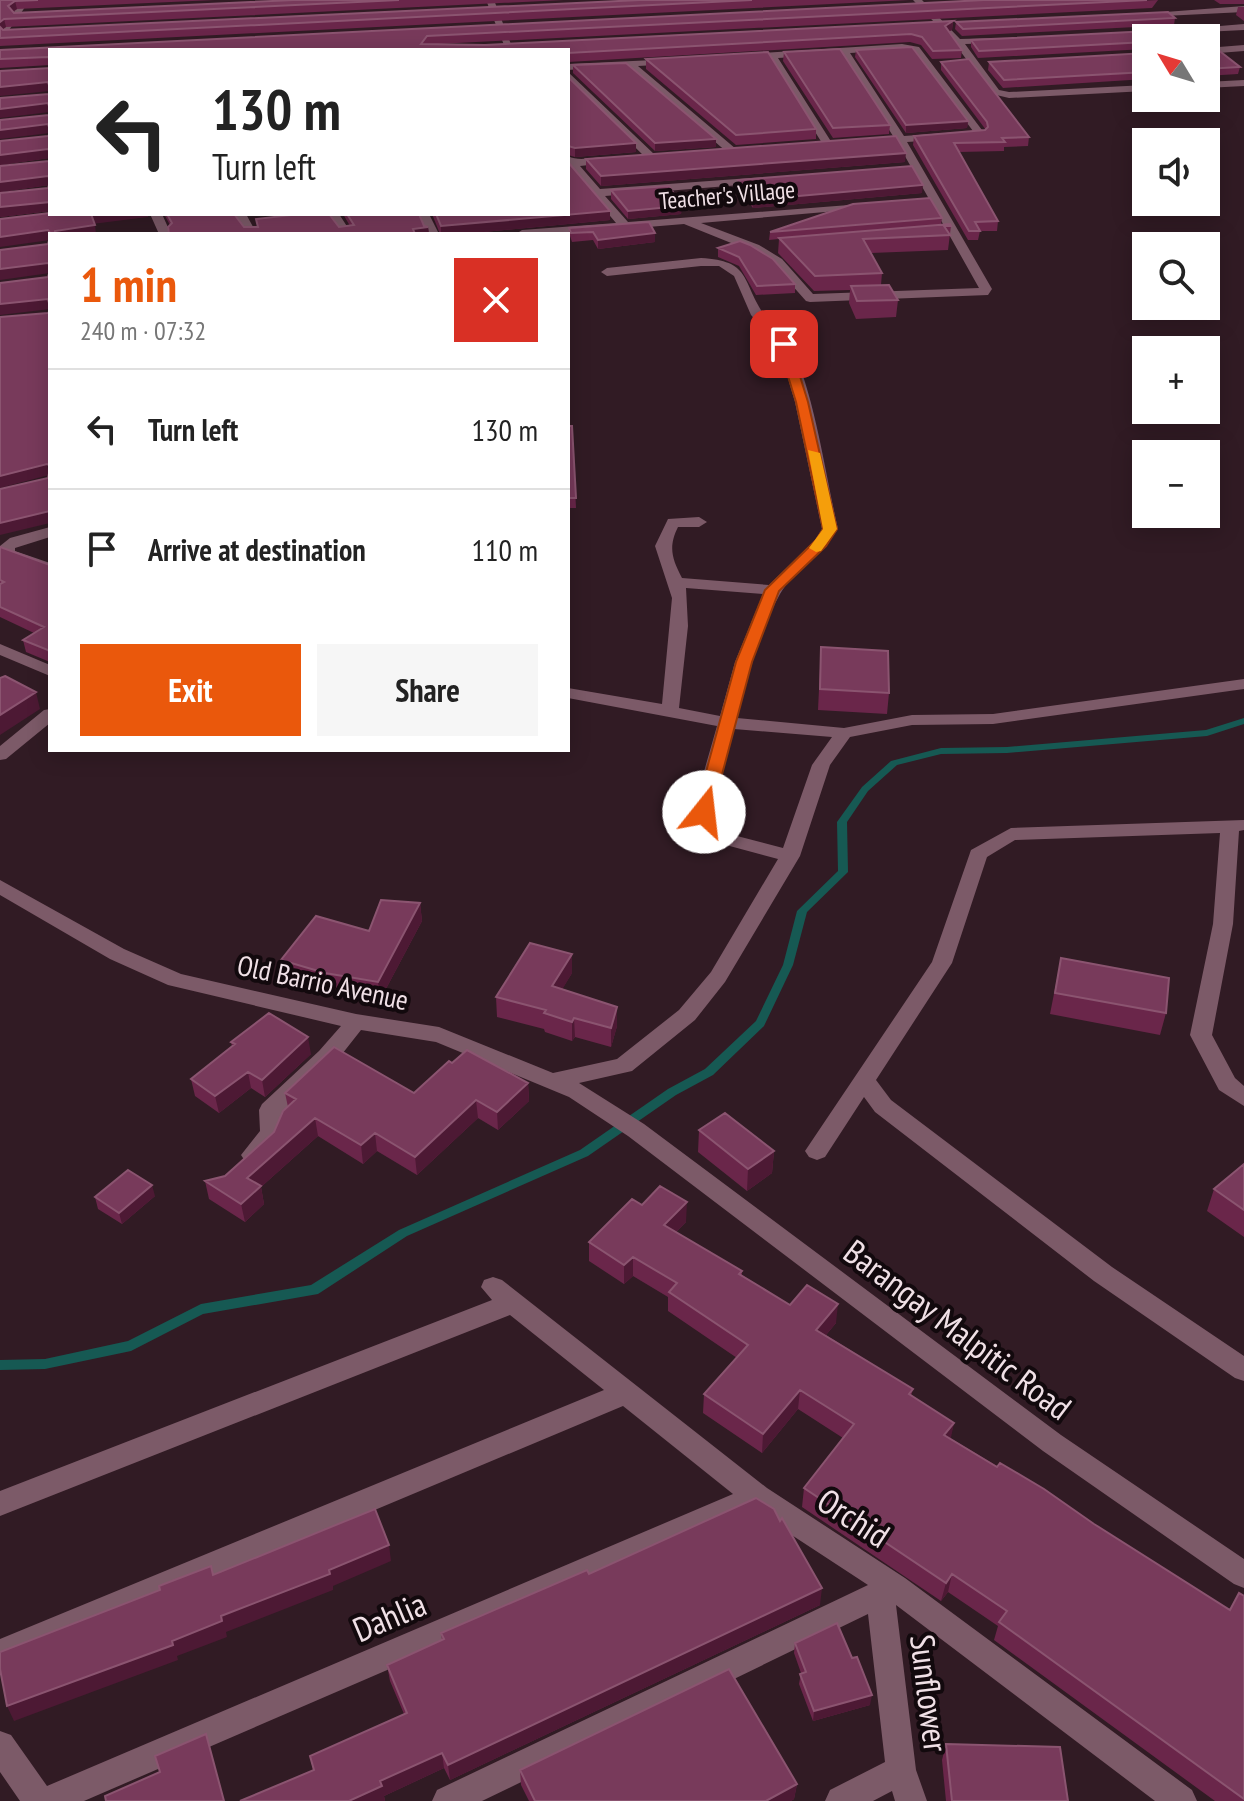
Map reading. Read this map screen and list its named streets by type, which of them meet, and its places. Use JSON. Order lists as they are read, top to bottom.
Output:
{
  "streets": {
    "street": [
      "Teacher's Village",
      "Old Barrio Avenue",
      "Barangay Malpitic Road",
      "Orchid",
      "Dahlia",
      "Sunflower"
    ]
  },
  "crossings": [
    ["Old Barrio Avenue", "Barangay Malpitic Road"],
    ["Orchid", "Dahlia"],
    ["Orchid", "Sunflower"]
  ],
  "north": "top left",
  "page": {
    "map_buttons": ["+", "−"],
    "turn": ["130 m", "Turn left"],
    "heading": ["1 min", "240 m · 07:32"],
    "list": [
      {
        "name": "Turn left",
        "value": "130 m"
      },
      {
        "name": "Arrive at destination",
        "value": "110 m"
      }
    ],
    "buttons": ["Exit", "Share"]
  }
}
